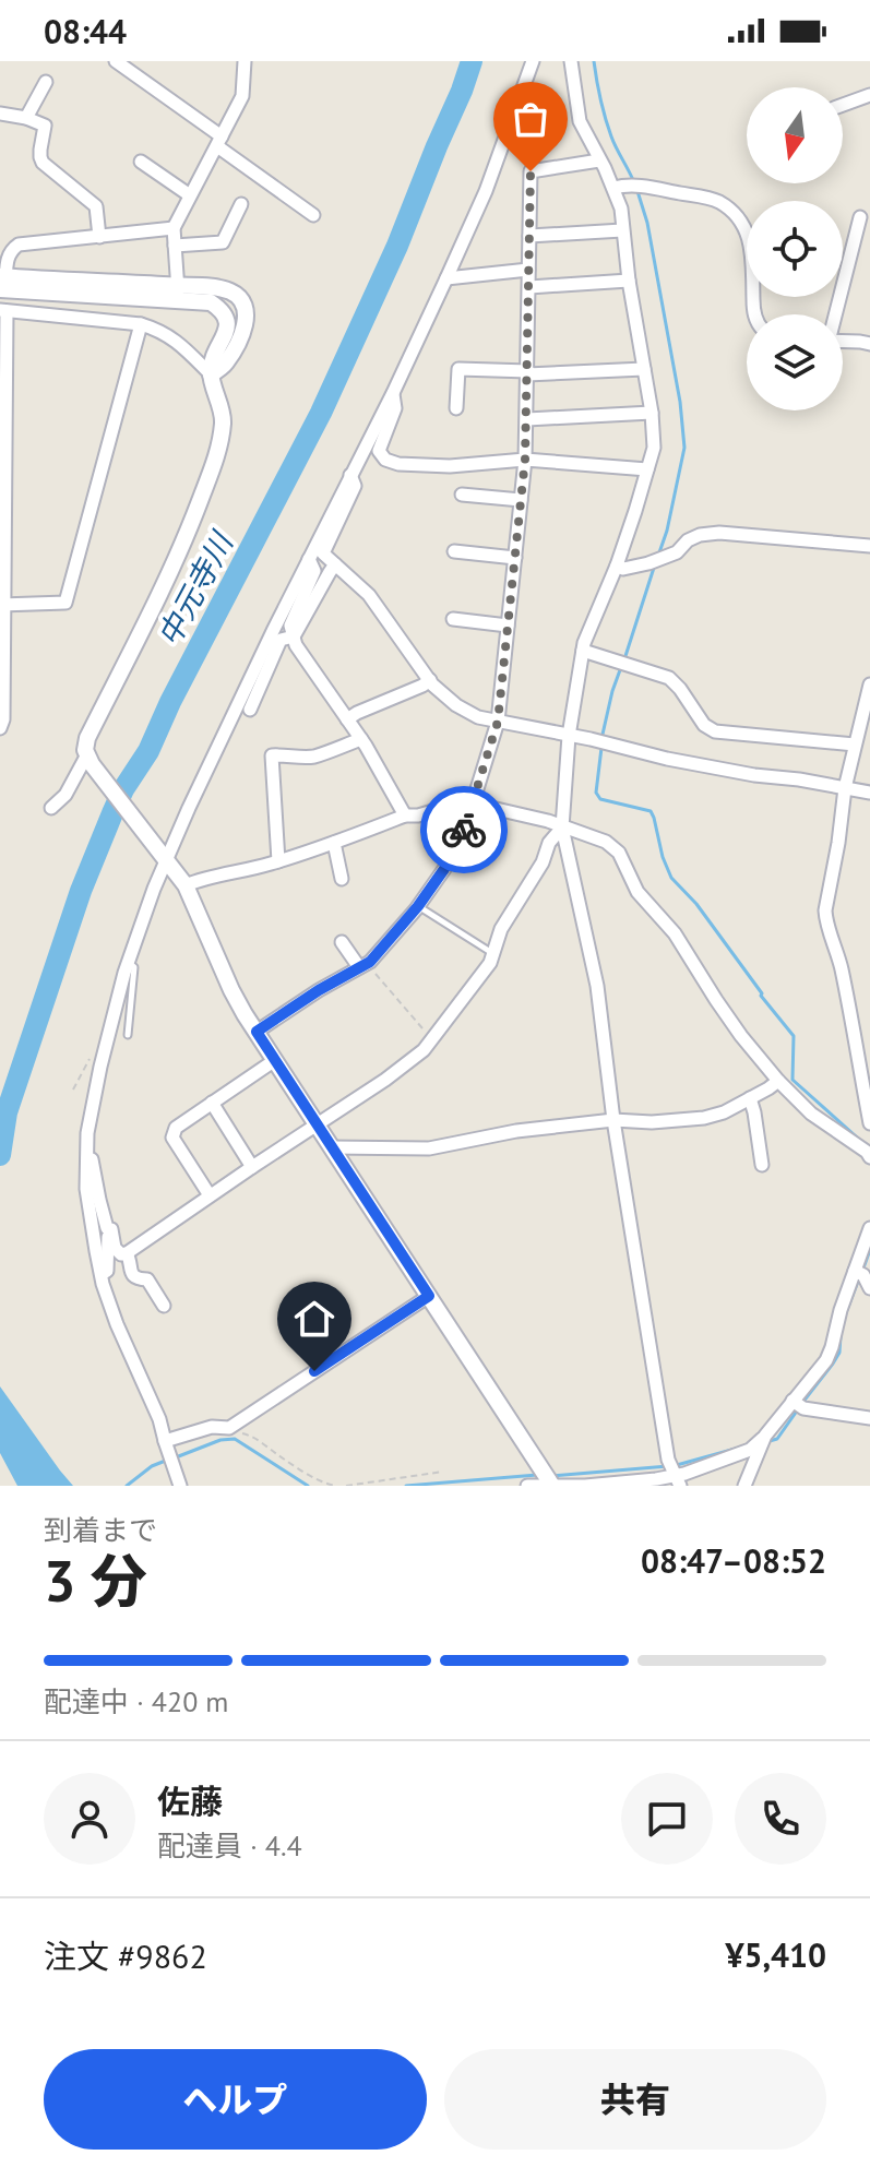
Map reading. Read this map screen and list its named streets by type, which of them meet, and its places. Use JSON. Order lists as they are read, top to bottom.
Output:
{
  "water": ["中元寺川"],
  "north": "bottom",
  "page": {
    "status": "08:44",
    "heading": ["3 分", "到着まで", "08:47–08:52"],
    "panel": [
      "佐藤",
      "配達員 · 4.4",
      "注文 #9862",
      "¥5,410"
    ],
    "bar": "配達中 · 420 m",
    "buttons": ["ヘルプ", "共有"]
  }
}
